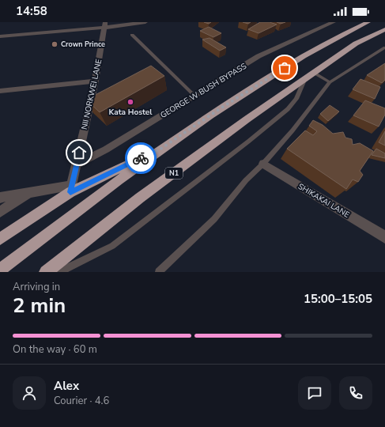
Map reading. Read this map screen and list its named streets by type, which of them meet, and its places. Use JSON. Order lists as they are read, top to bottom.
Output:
{
  "streets": {
    "highway": ["N1"],
    "street": ["GEORGE W BUSH BYPASS", "NII NORKWEI LANE", "SHIKAKAI LANE"]
  },
  "crossings": [
    ["GEORGE W BUSH BYPASS", "NII NORKWEI LANE"]
  ],
  "places": ["Crown Prince", "Kata Hostel"],
  "page": {
    "status": "14:58",
    "heading": ["2 min", "Arriving in", "15:00–15:05"],
    "panel": ["Alex", "Courier · 4.6"],
    "bar": "On the way · 60 m"
  }
}
